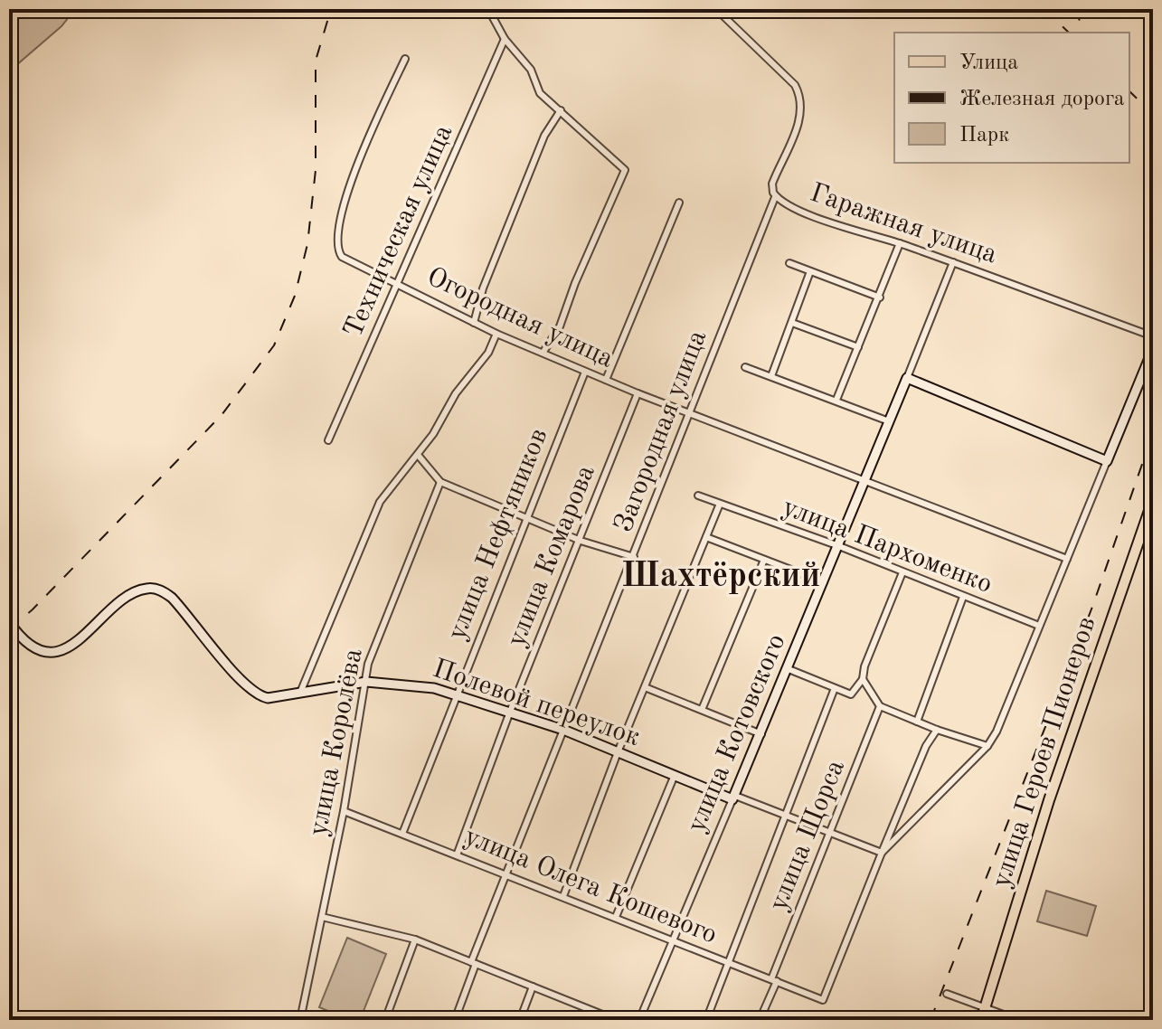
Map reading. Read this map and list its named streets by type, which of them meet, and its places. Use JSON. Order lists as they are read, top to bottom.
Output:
{
  "streets": {
    "main road": ["улица Героев Пионеров"],
    "street": [
      "Гаражная улица",
      "Техническая улица",
      "Огородная улица",
      "Загородная улица",
      "улица Нефтяников",
      "улица Пархоменко",
      "улица Комарова",
      "Полевой переулок",
      "улица Котовского",
      "улица Королёва",
      "улица Щорса",
      "улица Олега Кошевого"
    ]
  },
  "crossings": [
    ["Гаражная улица", "Загородная улица"],
    ["Гаражная улица", "улица Котовского"],
    ["Техническая улица", "Огородная улица"],
    ["Огородная улица", "Загородная улица"],
    ["Огородная улица", "улица Нефтяников"],
    ["Огородная улица", "улица Комарова"],
    ["Огородная улица", "улица Котовского"],
    ["Огородная улица", "улица Королёва"],
    ["Загородная улица", "Полевой переулок"],
    ["Загородная улица", "улица Олега Кошевого"],
    ["улица Нефтяников", "Полевой переулок"],
    ["улица Нефтяников", "улица Олега Кошевого"],
    ["улица Пархоменко", "улица Котовского"],
    ["улица Пархоменко", "улица Героев Пионеров"],
    ["улица Комарова", "Полевой переулок"],
    ["улица Комарова", "улица Олега Кошевого"],
    ["Полевой переулок", "улица Котовского"],
    ["Полевой переулок", "улица Королёва"],
    ["Полевой переулок", "улица Героев Пионеров"],
    ["Полевой переулок", "улица Щорса"],
    ["Полевой переулок", "улица Олега Кошевого"],
    ["улица Котовского", "улица Олега Кошевого"],
    ["улица Королёва", "улица Олега Кошевого"],
    ["улица Героев Пионеров", "улица Олега Кошевого"],
    ["улица Щорса", "улица Олега Кошевого"]
  ],
  "districts": ["Шахтёрский"],
  "legend": ["Улица", "Железная дорога", "Парк"]
}
